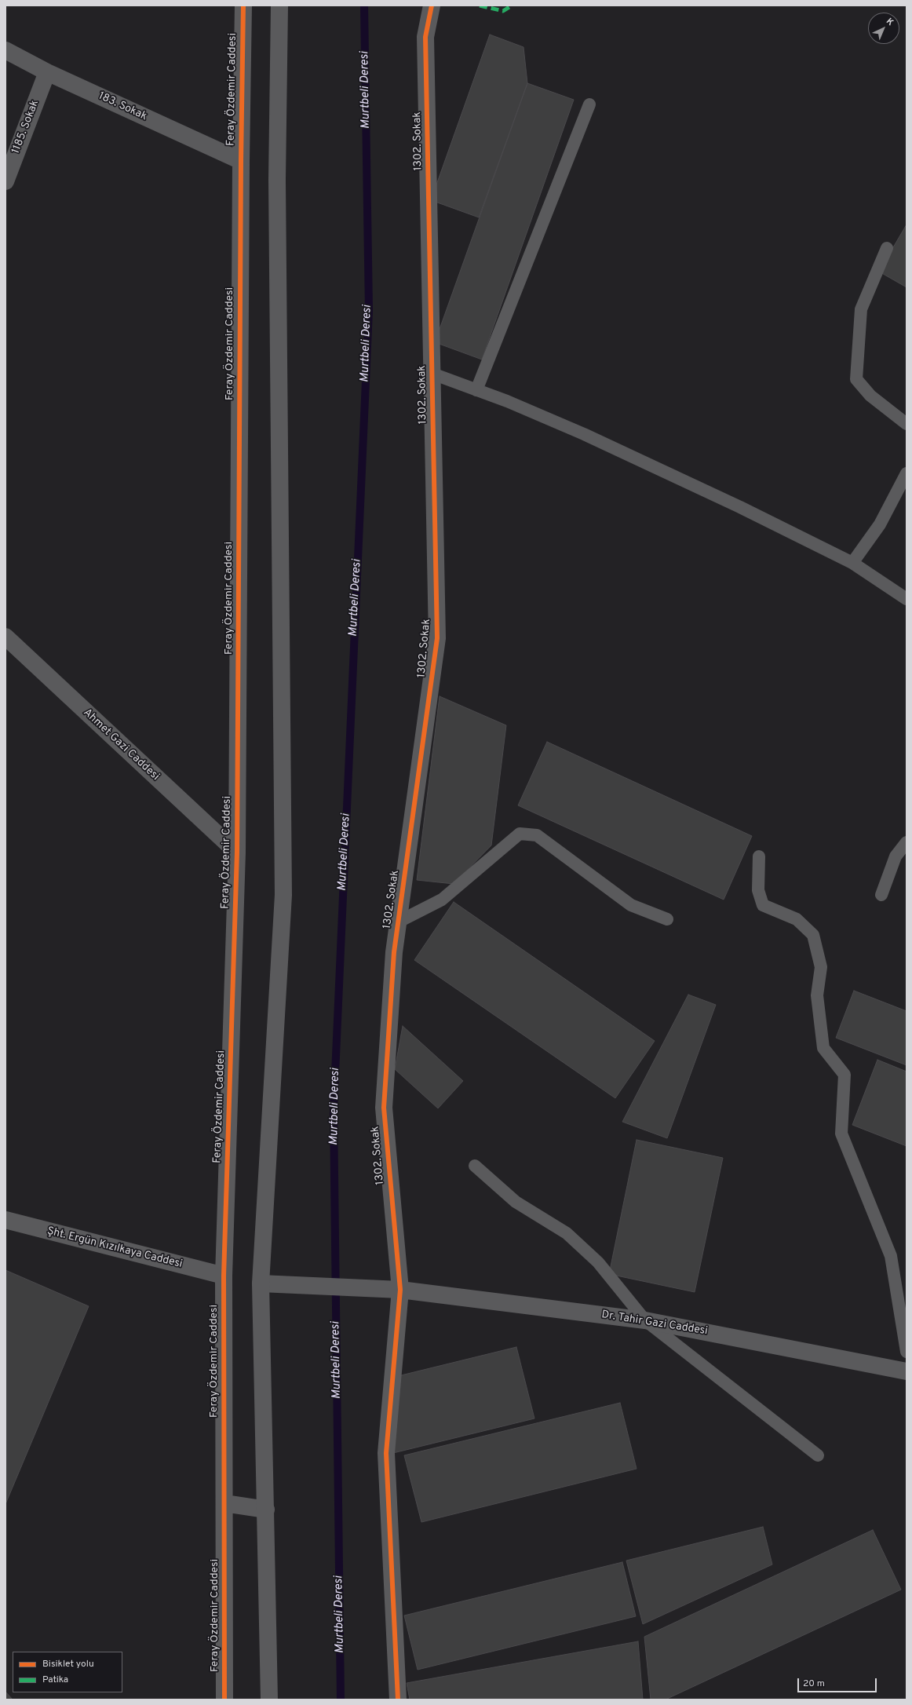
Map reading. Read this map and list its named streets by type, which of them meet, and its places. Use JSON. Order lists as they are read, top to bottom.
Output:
{
  "streets": {
    "street": [
      "Feray Özdemir Caddesi",
      "183. Sokak",
      "1185. Sokak",
      "1302. Sokak",
      "Ahmet Gazi Caddesi",
      "Şht. Ergün Kızılkaya Caddesi",
      "Dr. Tahir Gazi Caddesi"
    ]
  },
  "crossings": [
    ["Feray Özdemir Caddesi", "183. Sokak"],
    ["Feray Özdemir Caddesi", "Ahmet Gazi Caddesi"],
    ["Feray Özdemir Caddesi", "Şht. Ergün Kızılkaya Caddesi"],
    ["183. Sokak", "1185. Sokak"],
    ["1302. Sokak", "Dr. Tahir Gazi Caddesi"]
  ],
  "water": ["Murtbeli Deresi"],
  "legend": ["Bisiklet yolu", "Patika"],
  "scale_bar": "20 m",
  "north": "top right"
}
